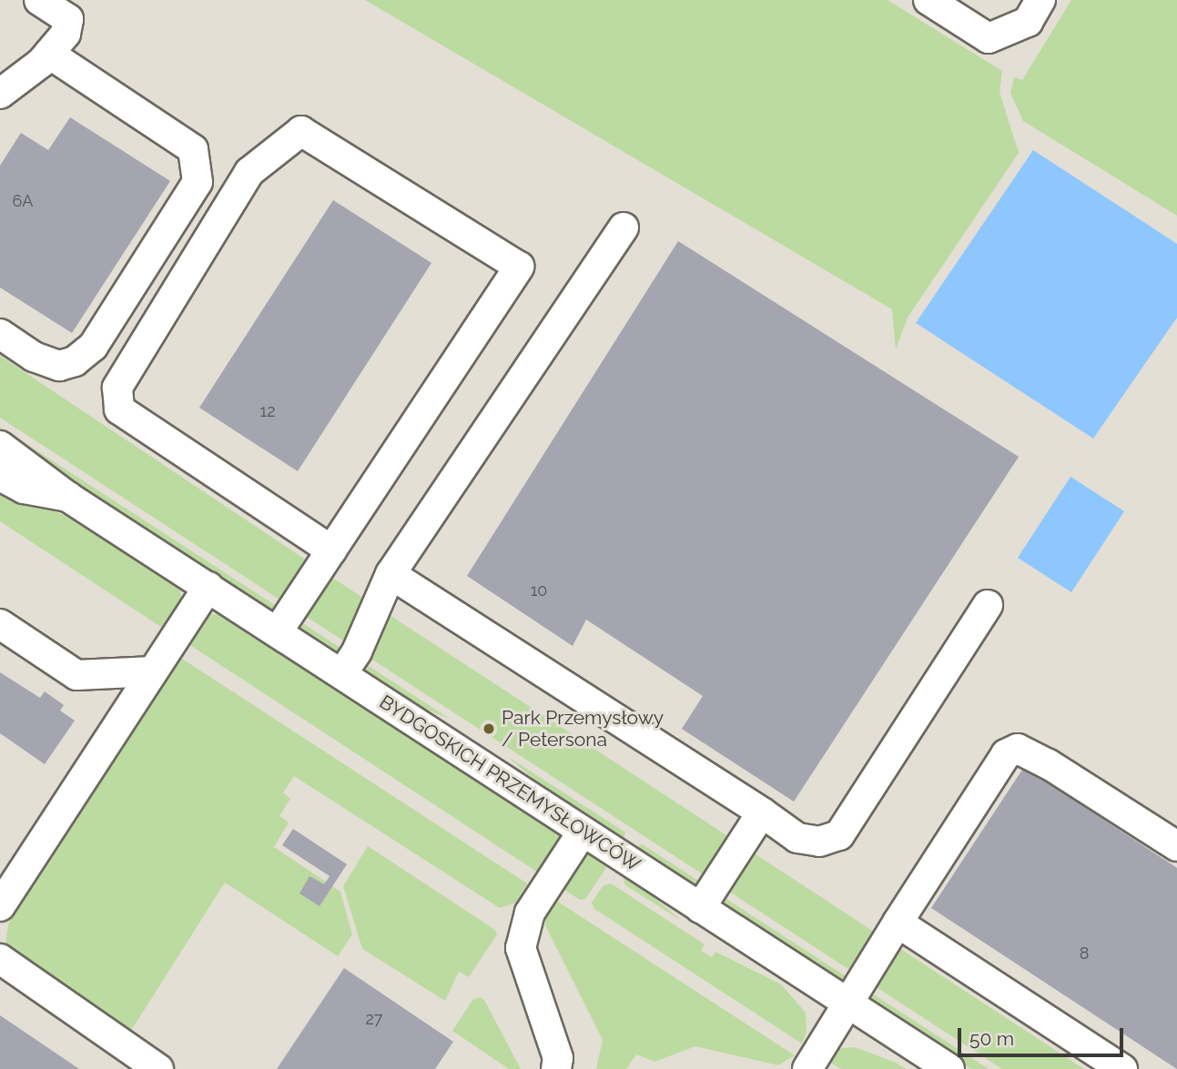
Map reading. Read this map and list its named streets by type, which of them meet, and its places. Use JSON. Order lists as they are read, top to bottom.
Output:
{
  "streets": {
    "street": ["BYDGOSKICH PRZEMYSŁOWCÓW"]
  },
  "places": ["Park Przemysłowy / Petersona"],
  "house_numbers": [
    "6A",
    "12",
    "10",
    "8",
    "27"
  ],
  "scale_bar": "50 m"
}
